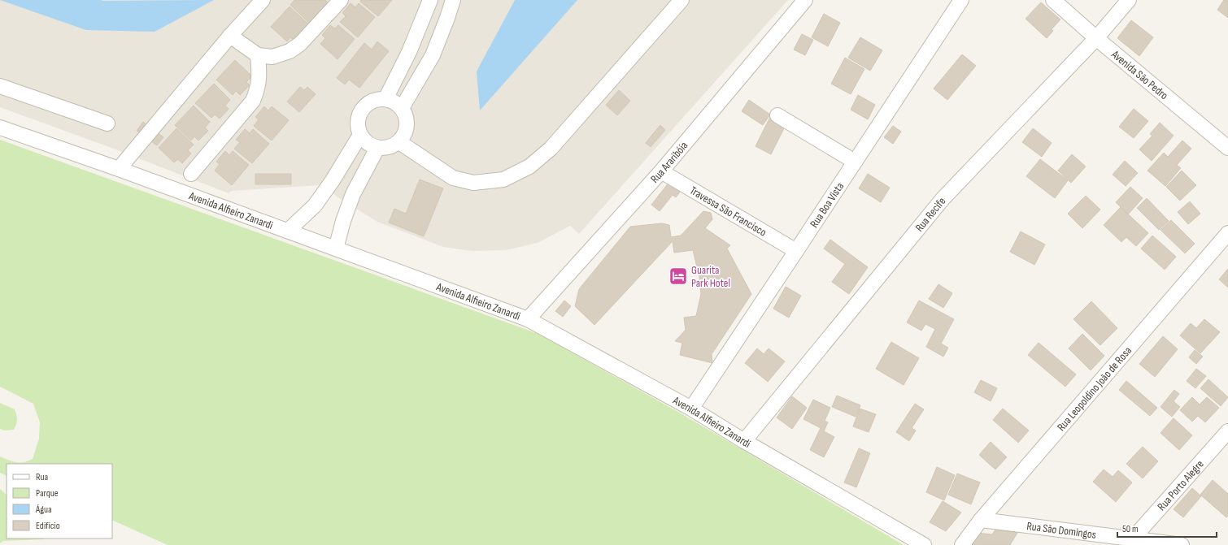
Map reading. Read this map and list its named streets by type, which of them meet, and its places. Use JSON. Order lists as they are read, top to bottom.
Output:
{
  "streets": {
    "street": [
      "Avenida São Pedro",
      "Rua Araribóia",
      "Rua Boa Vista",
      "Avenida Alfieiro Zanardi",
      "Travessa São Francisco",
      "Rua Recife",
      "Rua Leopoldino João de Rosa",
      "Rua Porto Alegre",
      "Rua São Domingos"
    ]
  },
  "crossings": [
    ["Avenida São Pedro", "Rua Recife"],
    ["Rua Araribóia", "Avenida Alfieiro Zanardi"],
    ["Rua Araribóia", "Travessa São Francisco"],
    ["Rua Boa Vista", "Avenida Alfieiro Zanardi"],
    ["Rua Boa Vista", "Travessa São Francisco"],
    ["Avenida Alfieiro Zanardi", "Rua Recife"],
    ["Rua Leopoldino João de Rosa", "Rua São Domingos"],
    ["Rua Porto Alegre", "Rua São Domingos"]
  ],
  "places": {
    "hotel": ["Guarita Park Hotel"]
  },
  "legend": [
    "Rua",
    "Parque",
    "Água",
    "Edifício"
  ],
  "scale_bar": "50 m"
}
